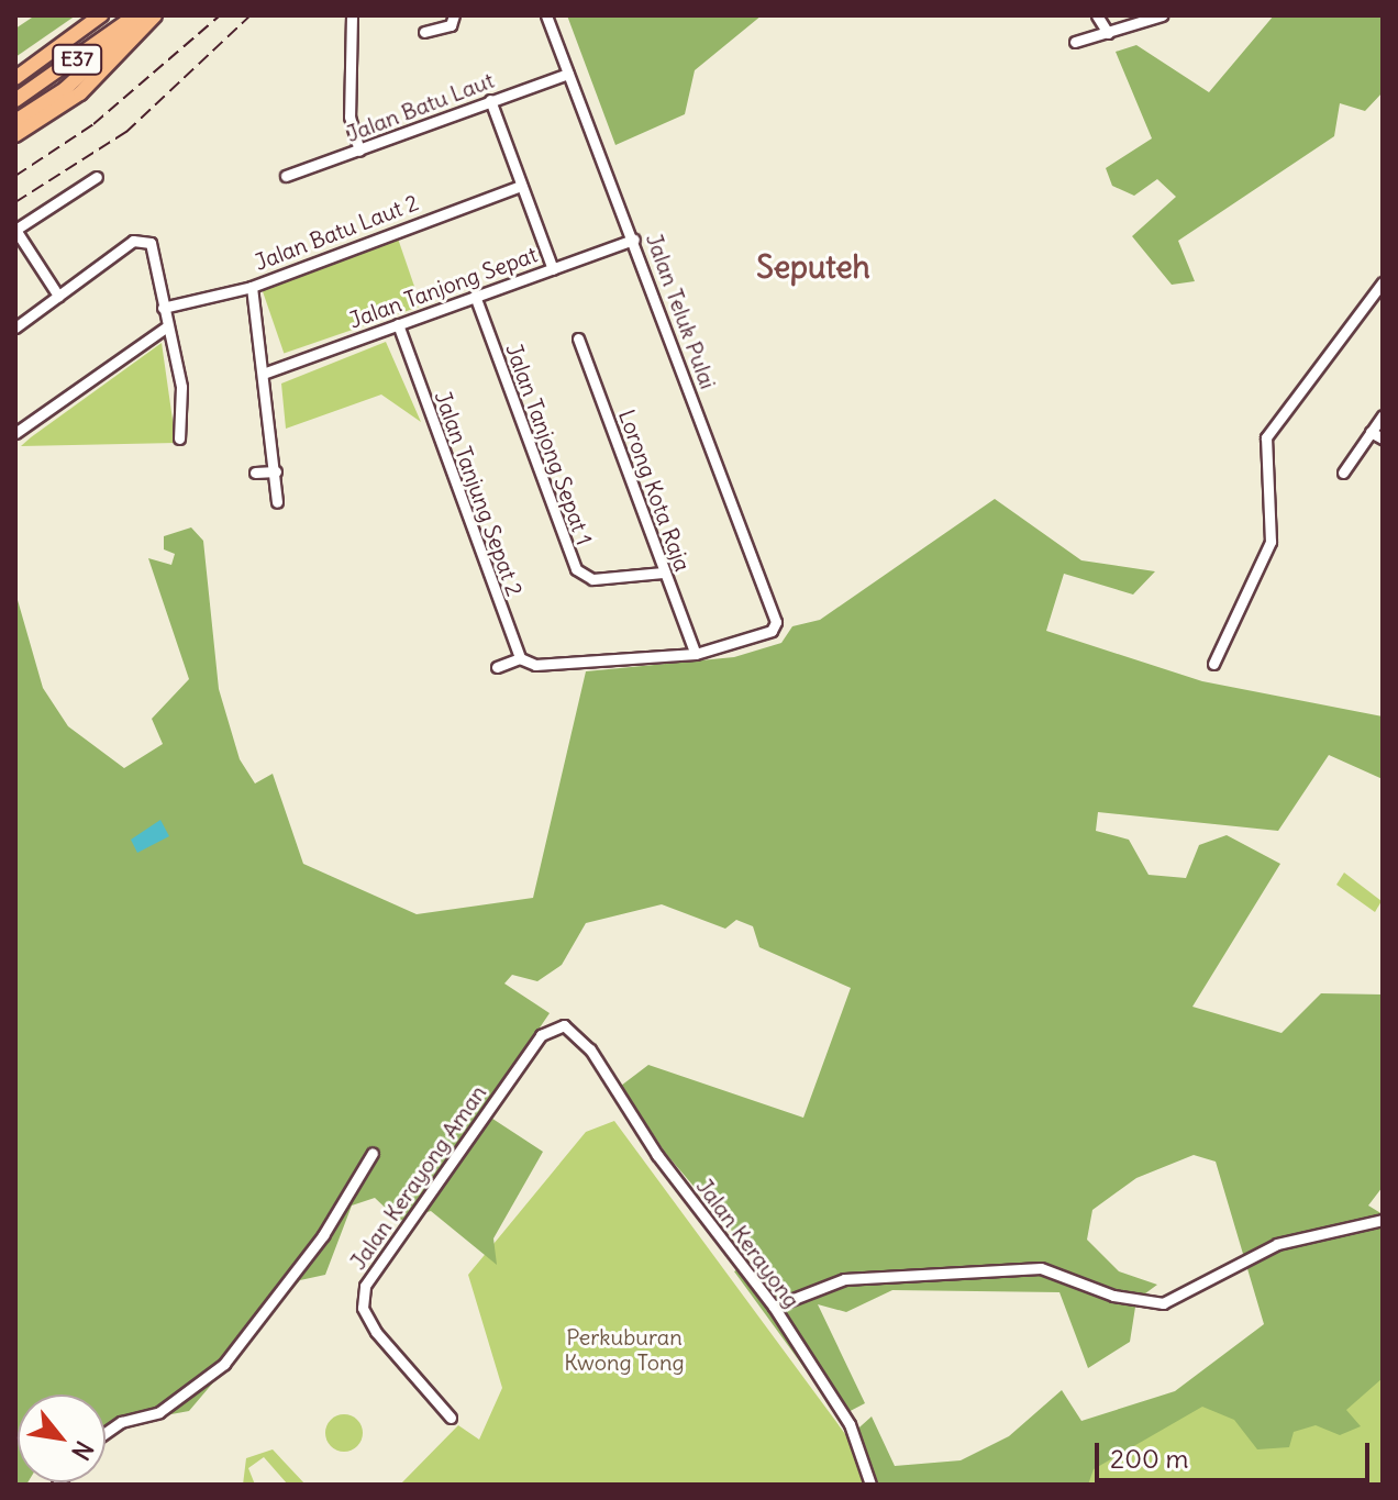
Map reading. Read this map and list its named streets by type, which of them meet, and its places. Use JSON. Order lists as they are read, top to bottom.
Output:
{
  "streets": {
    "highway": ["E37"],
    "street": [
      "Jalan Batu Laut",
      "Jalan Batu Laut 2",
      "Jalan Tanjong Sepat",
      "Jalan Teluk Pulai",
      "Jalan Tanjong Sepat 1",
      "Lorong Kota Raja",
      "Jalan Tanjung Sepat 2",
      "Jalan Kerayong Aman",
      "Jalan Kerayong"
    ]
  },
  "crossings": [
    ["Jalan Batu Laut", "Jalan Teluk Pulai"],
    ["Jalan Tanjong Sepat", "Jalan Teluk Pulai"],
    ["Jalan Tanjong Sepat", "Jalan Tanjong Sepat 1"],
    ["Jalan Tanjong Sepat", "Jalan Tanjung Sepat 2"],
    ["Jalan Teluk Pulai", "Lorong Kota Raja"],
    ["Jalan Tanjong Sepat 1", "Lorong Kota Raja"],
    ["Jalan Kerayong Aman", "Jalan Kerayong"]
  ],
  "districts": ["Seputeh"],
  "parks": ["Perkuburan Kwong Tong"],
  "scale_bar": "200 m",
  "north": "bottom right"
}
